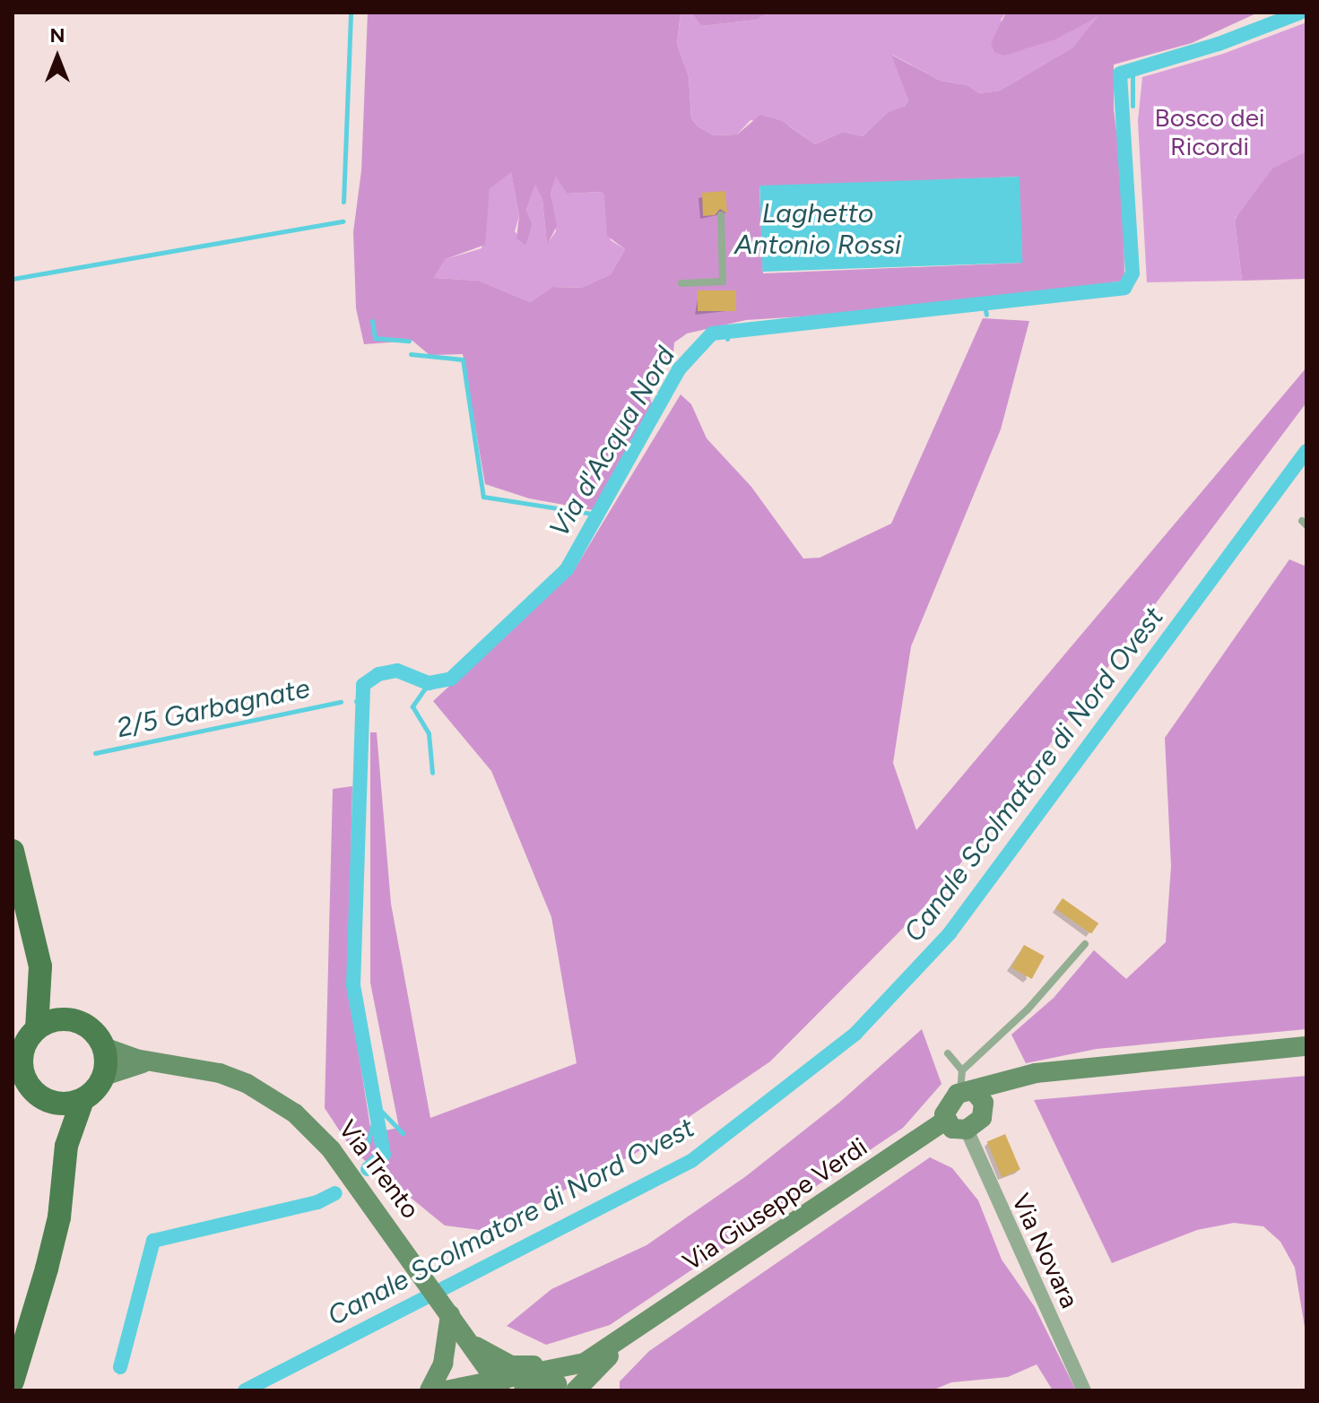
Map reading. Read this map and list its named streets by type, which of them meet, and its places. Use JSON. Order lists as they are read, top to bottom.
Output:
{
  "streets": {
    "main road": ["Via Trento"],
    "street": ["Via Giuseppe Verdi", "Via Novara"]
  },
  "crossings": [
    ["Via Trento", "Via Giuseppe Verdi"],
    ["Via Giuseppe Verdi", "Via Novara"]
  ],
  "water": [
    "Laghetto Antonio Rossi",
    "Via d'Acqua Nord",
    "2/5 Garbagnate",
    "Canale Scolmatore di Nord Ovest"
  ],
  "parks": ["Bosco dei Ricordi"],
  "north": "top"
}
